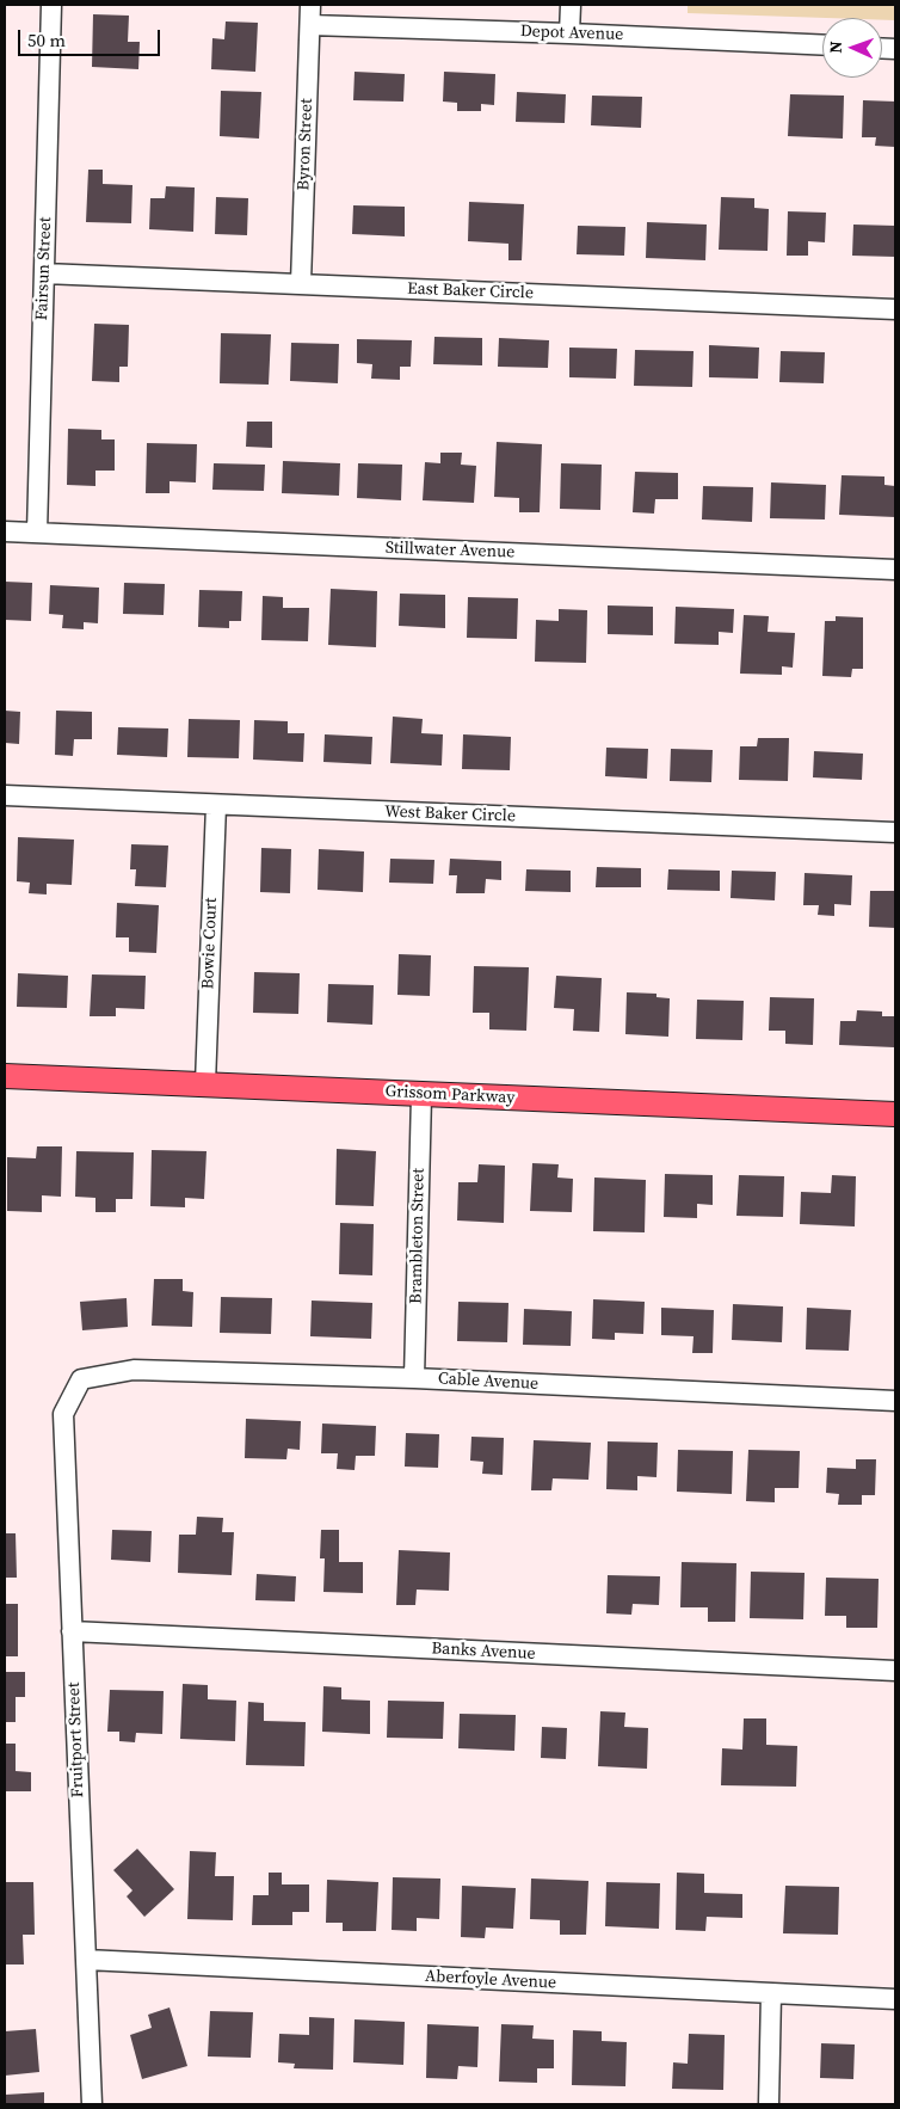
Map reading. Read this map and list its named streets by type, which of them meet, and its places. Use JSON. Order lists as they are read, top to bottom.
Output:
{
  "streets": {
    "main road": ["Grissom Parkway"],
    "street": [
      "Depot Avenue",
      "Byron Street",
      "Fairsun Street",
      "East Baker Circle",
      "Stillwater Avenue",
      "West Baker Circle",
      "Bowie Court",
      "Brambleton Street",
      "Cable Avenue",
      "Banks Avenue",
      "Fruitport Street",
      "Aberfoyle Avenue"
    ]
  },
  "crossings": [
    ["Depot Avenue", "Byron Street"],
    ["Byron Street", "East Baker Circle"],
    ["Fairsun Street", "East Baker Circle"],
    ["Fairsun Street", "Stillwater Avenue"],
    ["West Baker Circle", "Bowie Court"],
    ["Bowie Court", "Grissom Parkway"],
    ["Grissom Parkway", "Brambleton Street"],
    ["Brambleton Street", "Cable Avenue"],
    ["Cable Avenue", "Fruitport Street"],
    ["Banks Avenue", "Fruitport Street"],
    ["Fruitport Street", "Aberfoyle Avenue"]
  ],
  "scale_bar": "50 m",
  "north": "left"
}
